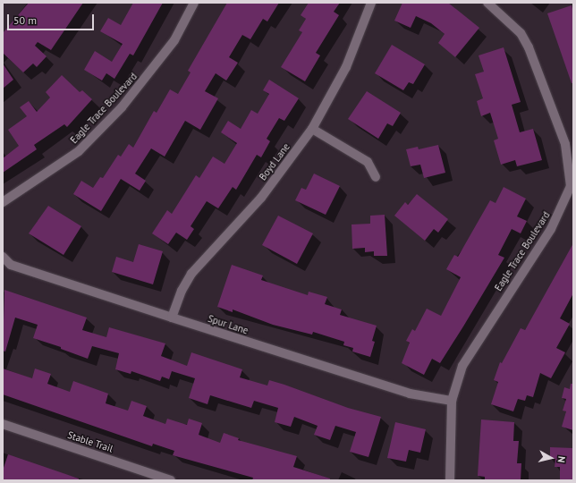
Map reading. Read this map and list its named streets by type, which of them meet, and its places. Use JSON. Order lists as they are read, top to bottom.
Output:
{
  "streets": {
    "street": [
      "Eagle Trace Boulevard",
      "Boyd Lane",
      "Spur Lane",
      "Stable Trail"
    ]
  },
  "crossings": [
    ["Eagle Trace Boulevard", "Spur Lane"],
    ["Boyd Lane", "Spur Lane"]
  ],
  "scale_bar": "50 m",
  "north": "right"
}
